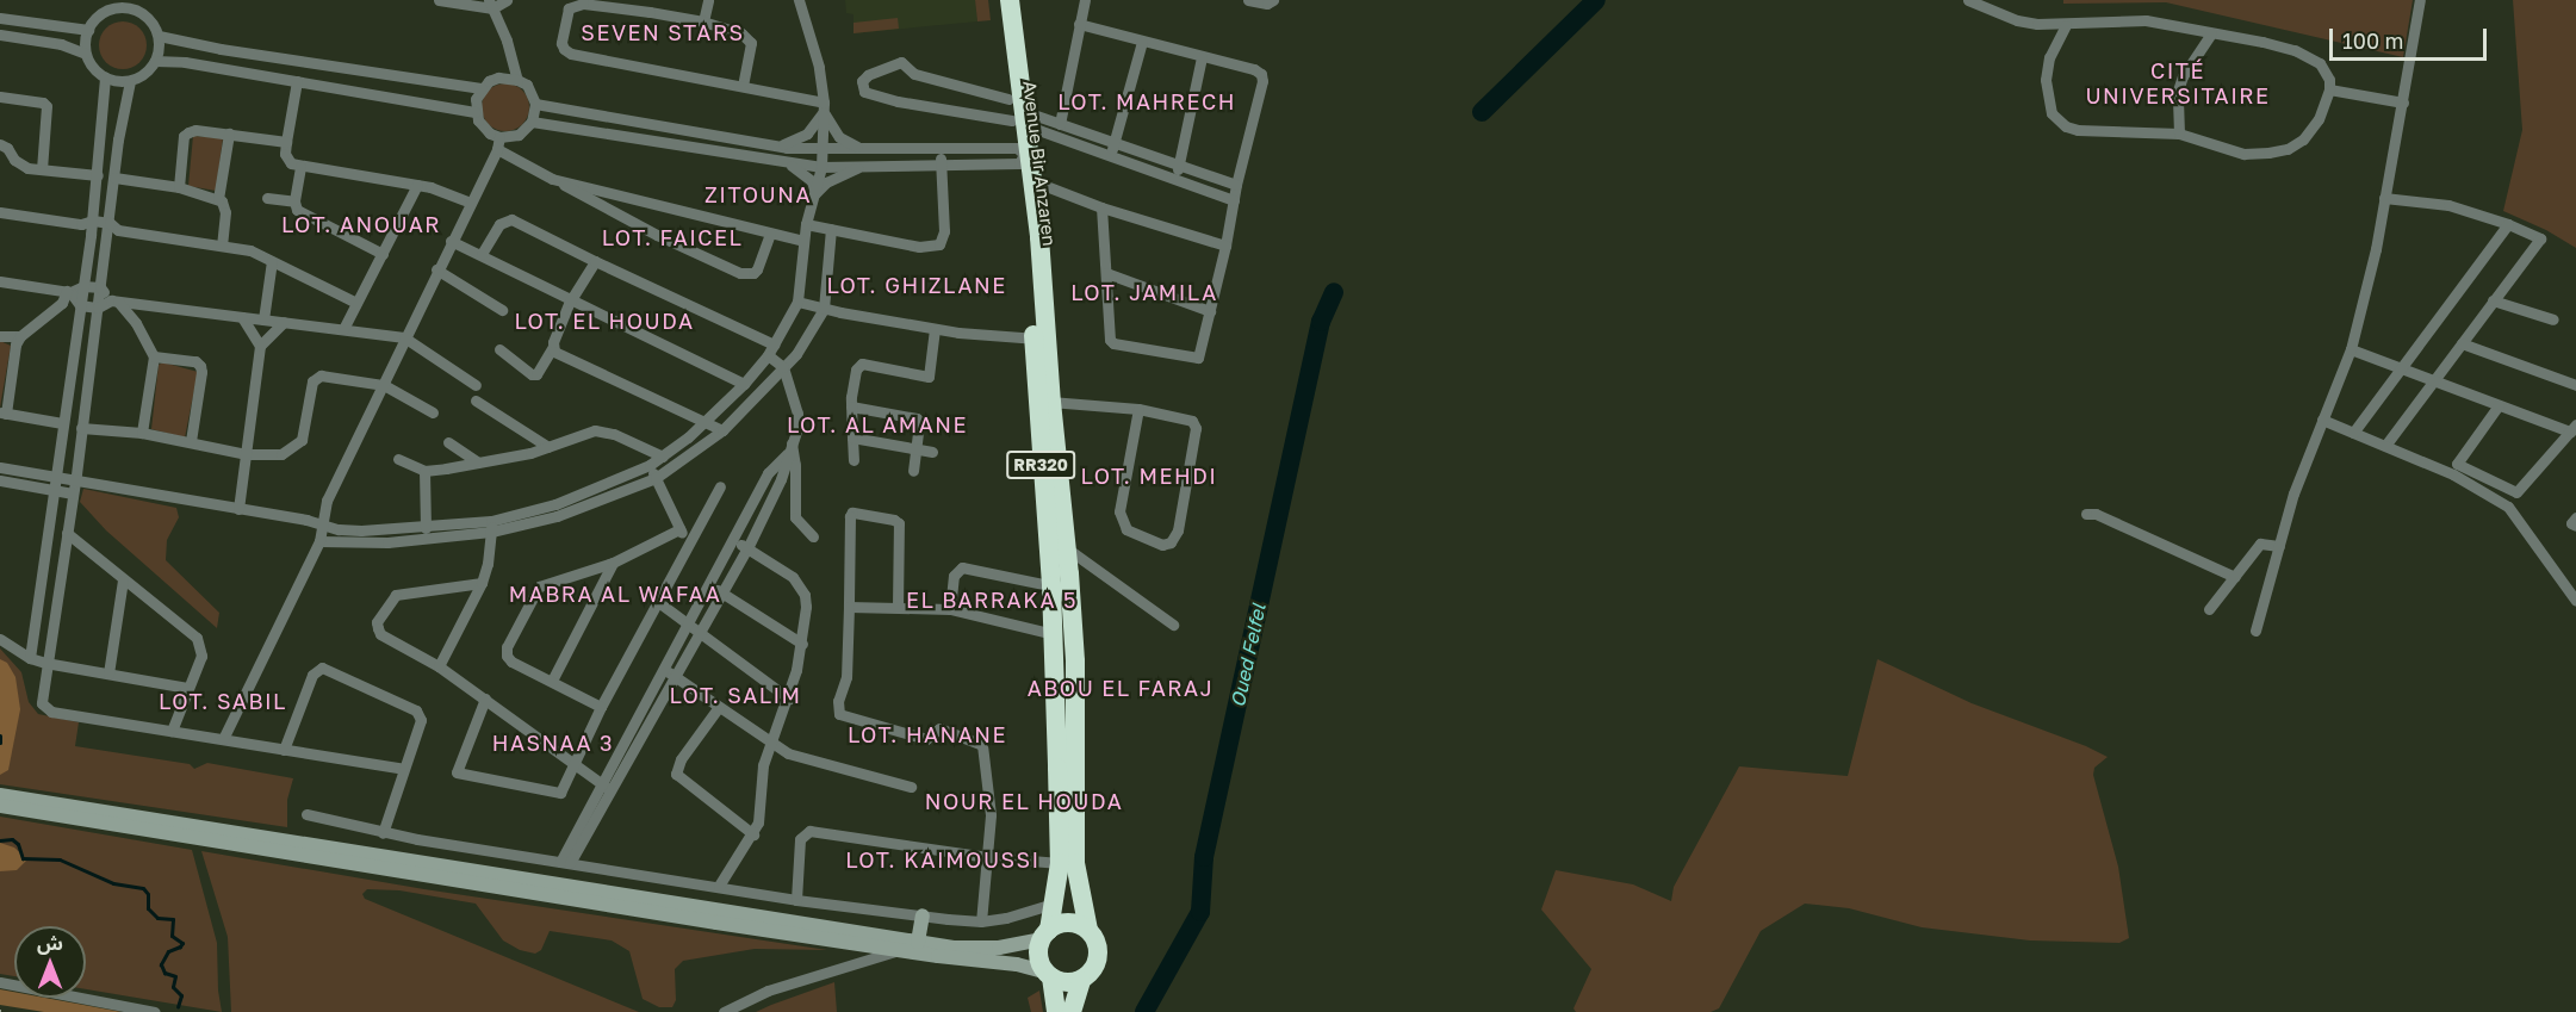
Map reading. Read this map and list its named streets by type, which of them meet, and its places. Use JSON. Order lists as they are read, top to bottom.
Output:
{
  "streets": {
    "highway": ["Avenue Bir Anzaren", "RR320"]
  },
  "crossings": [
    ["Avenue Bir Anzaren", "RR320"]
  ],
  "districts": [
    "SEVEN STARS",
    "CITÉ UNIVERSITAIRE",
    "LOT. MAHRECH",
    "ZITOUNA",
    "LOT. ANOUAR",
    "LOT. FAICEL",
    "LOT. GHIZLANE",
    "LOT. JAMILA",
    "LOT. EL HOUDA",
    "LOT. AL AMANE",
    "LOT. MEHDI",
    "MABRA AL WAFAA",
    "EL BARRAKA 5",
    "ABOU EL FARAJ",
    "LOT. SALIM",
    "LOT. SABIL",
    "LOT. HANANE",
    "HASNAA 3",
    "NOUR EL HOUDA",
    "LOT. KAIMOUSSI"
  ],
  "water": ["Oued Felfel"],
  "scale_bar": "100 m",
  "north": "top"
}
